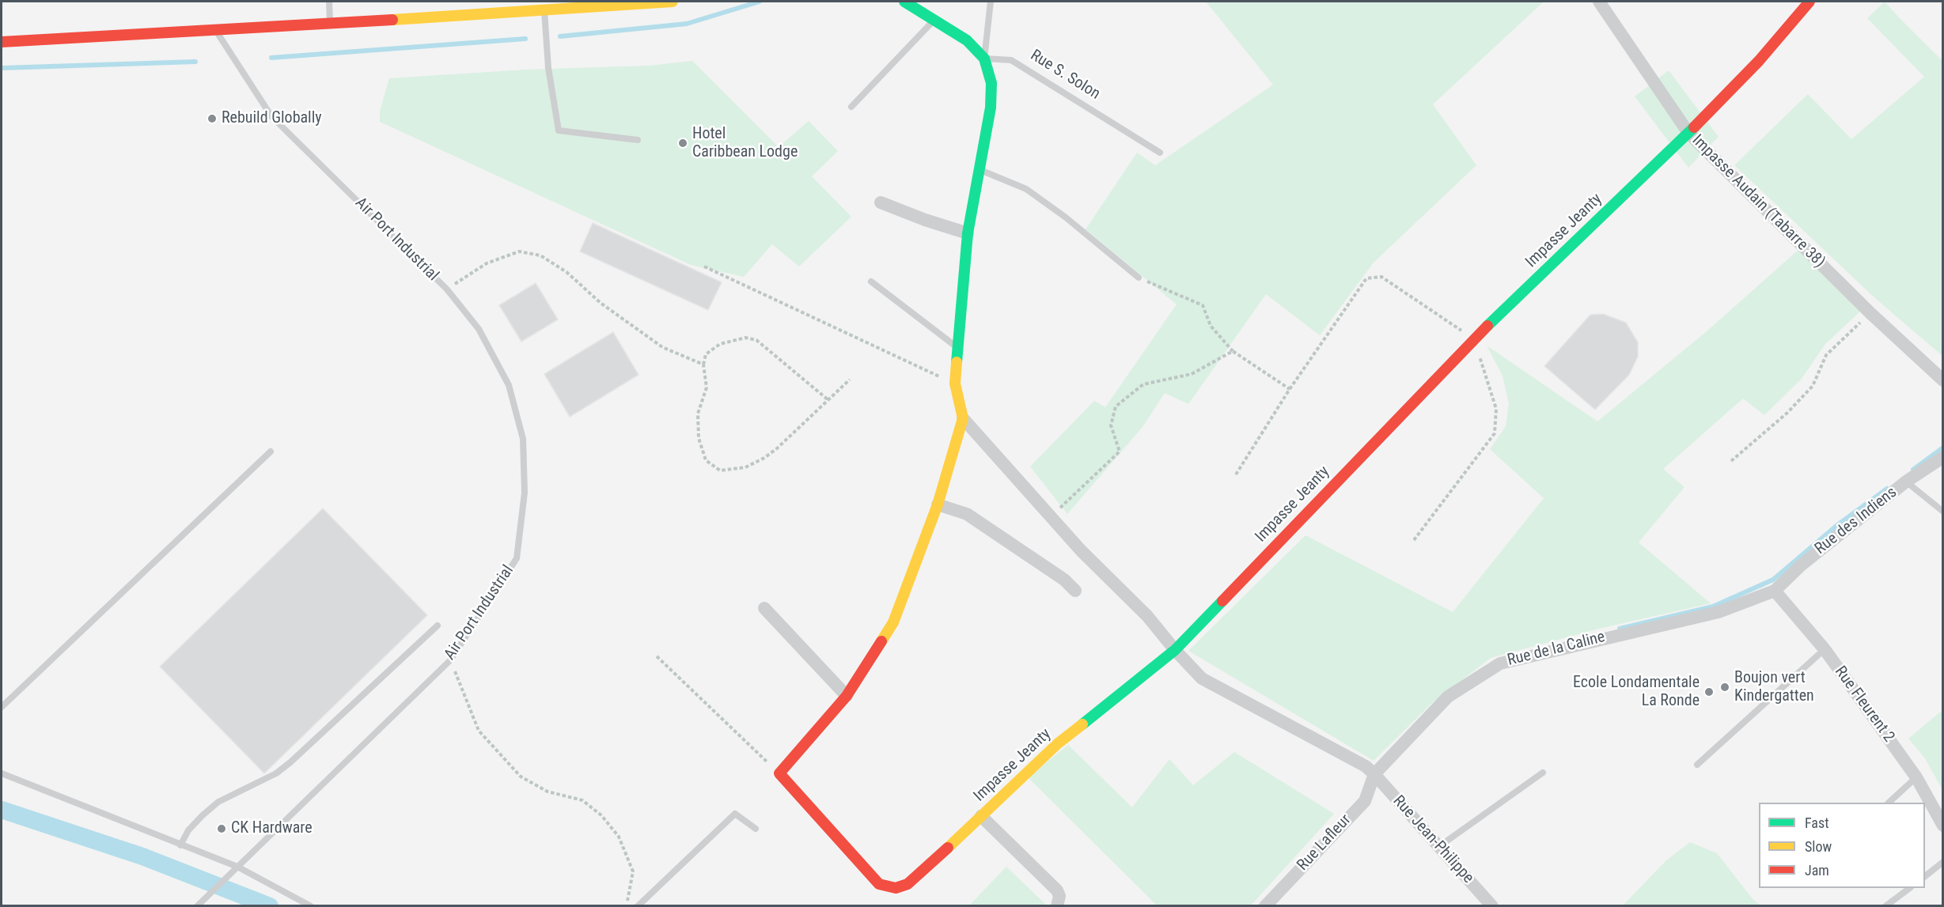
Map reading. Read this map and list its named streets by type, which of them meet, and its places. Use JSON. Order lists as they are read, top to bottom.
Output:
{
  "streets": {
    "street": [
      "Impasse Audain (Tabarre 38)",
      "Impasse Jeanty",
      "Rue des Indiens",
      "Rue de la Caline",
      "Rue Fleurent 2",
      "Rue Jean-Philippe",
      "Rue Lafleur"
    ],
    "lane": ["Rue S. Solon", "Air Port Industrial"]
  },
  "crossings": [
    ["Impasse Audain (Tabarre 38)", "Impasse Jeanty"],
    ["Impasse Jeanty", "Rue Jean-Philippe"],
    ["Rue des Indiens", "Rue de la Caline"],
    ["Rue des Indiens", "Rue Fleurent 2"],
    ["Rue de la Caline", "Rue Fleurent 2"],
    ["Rue de la Caline", "Rue Jean-Philippe"],
    ["Rue de la Caline", "Rue Lafleur"],
    ["Rue Jean-Philippe", "Rue Lafleur"]
  ],
  "places": [
    "Rebuild Globally",
    "Hotel Caribbean Lodge",
    "Boujon vert Kindergatten",
    "Ecole Londamentale La Ronde",
    "CK Hardware"
  ],
  "legend": ["Fast", "Slow", "Jam"]
}
